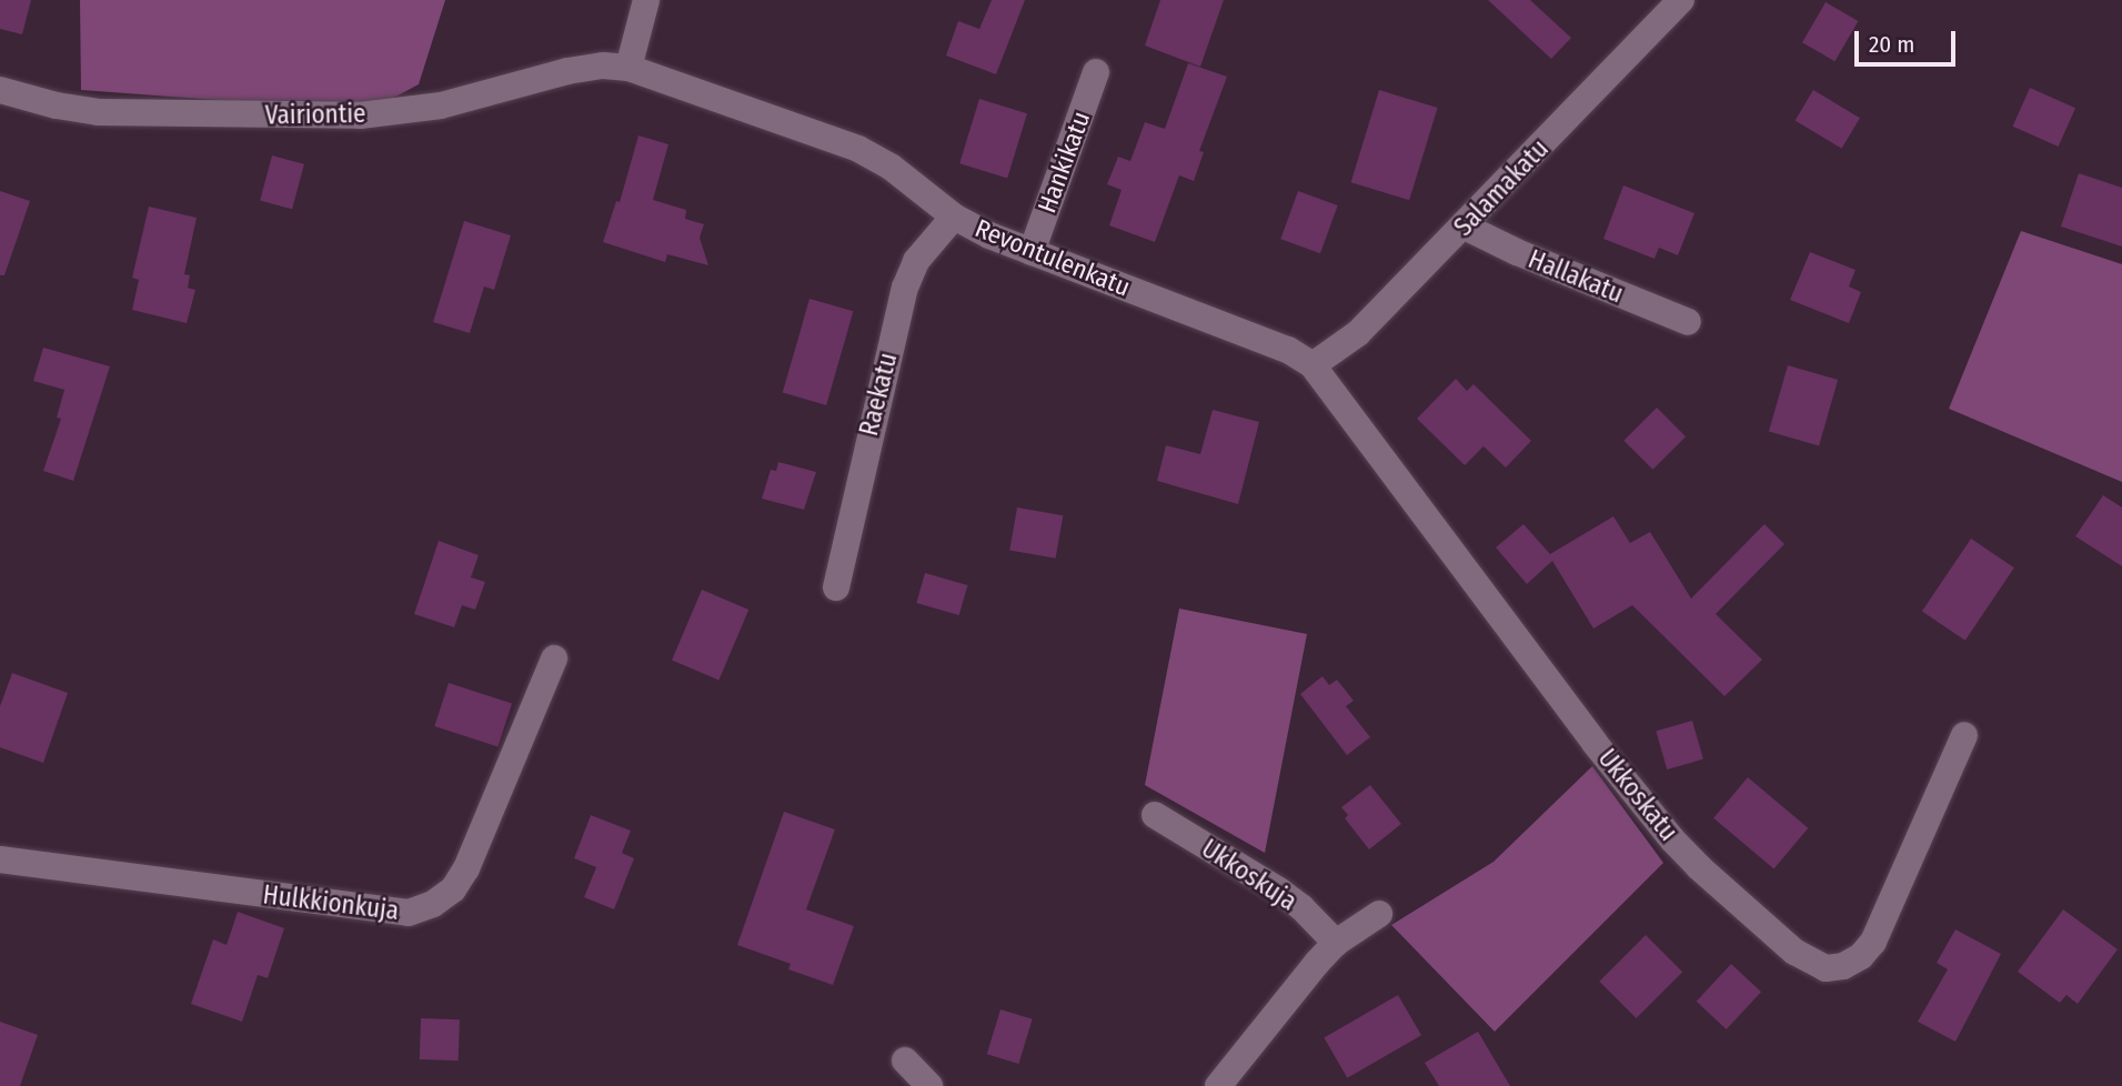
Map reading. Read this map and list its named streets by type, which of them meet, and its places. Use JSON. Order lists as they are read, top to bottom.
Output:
{
  "streets": {
    "street": [
      "Vairiontie",
      "Hankikatu",
      "Salamakatu",
      "Revontulenkatu",
      "Hallakatu",
      "Raekatu",
      "Ukkoskatu",
      "Ukkoskuja",
      "Hulkkionkuja"
    ]
  },
  "crossings": [
    ["Vairiontie", "Revontulenkatu"],
    ["Hankikatu", "Revontulenkatu"],
    ["Salamakatu", "Revontulenkatu"],
    ["Salamakatu", "Hallakatu"],
    ["Salamakatu", "Ukkoskatu"],
    ["Revontulenkatu", "Raekatu"],
    ["Revontulenkatu", "Ukkoskatu"]
  ],
  "scale_bar": "20 m"
}
